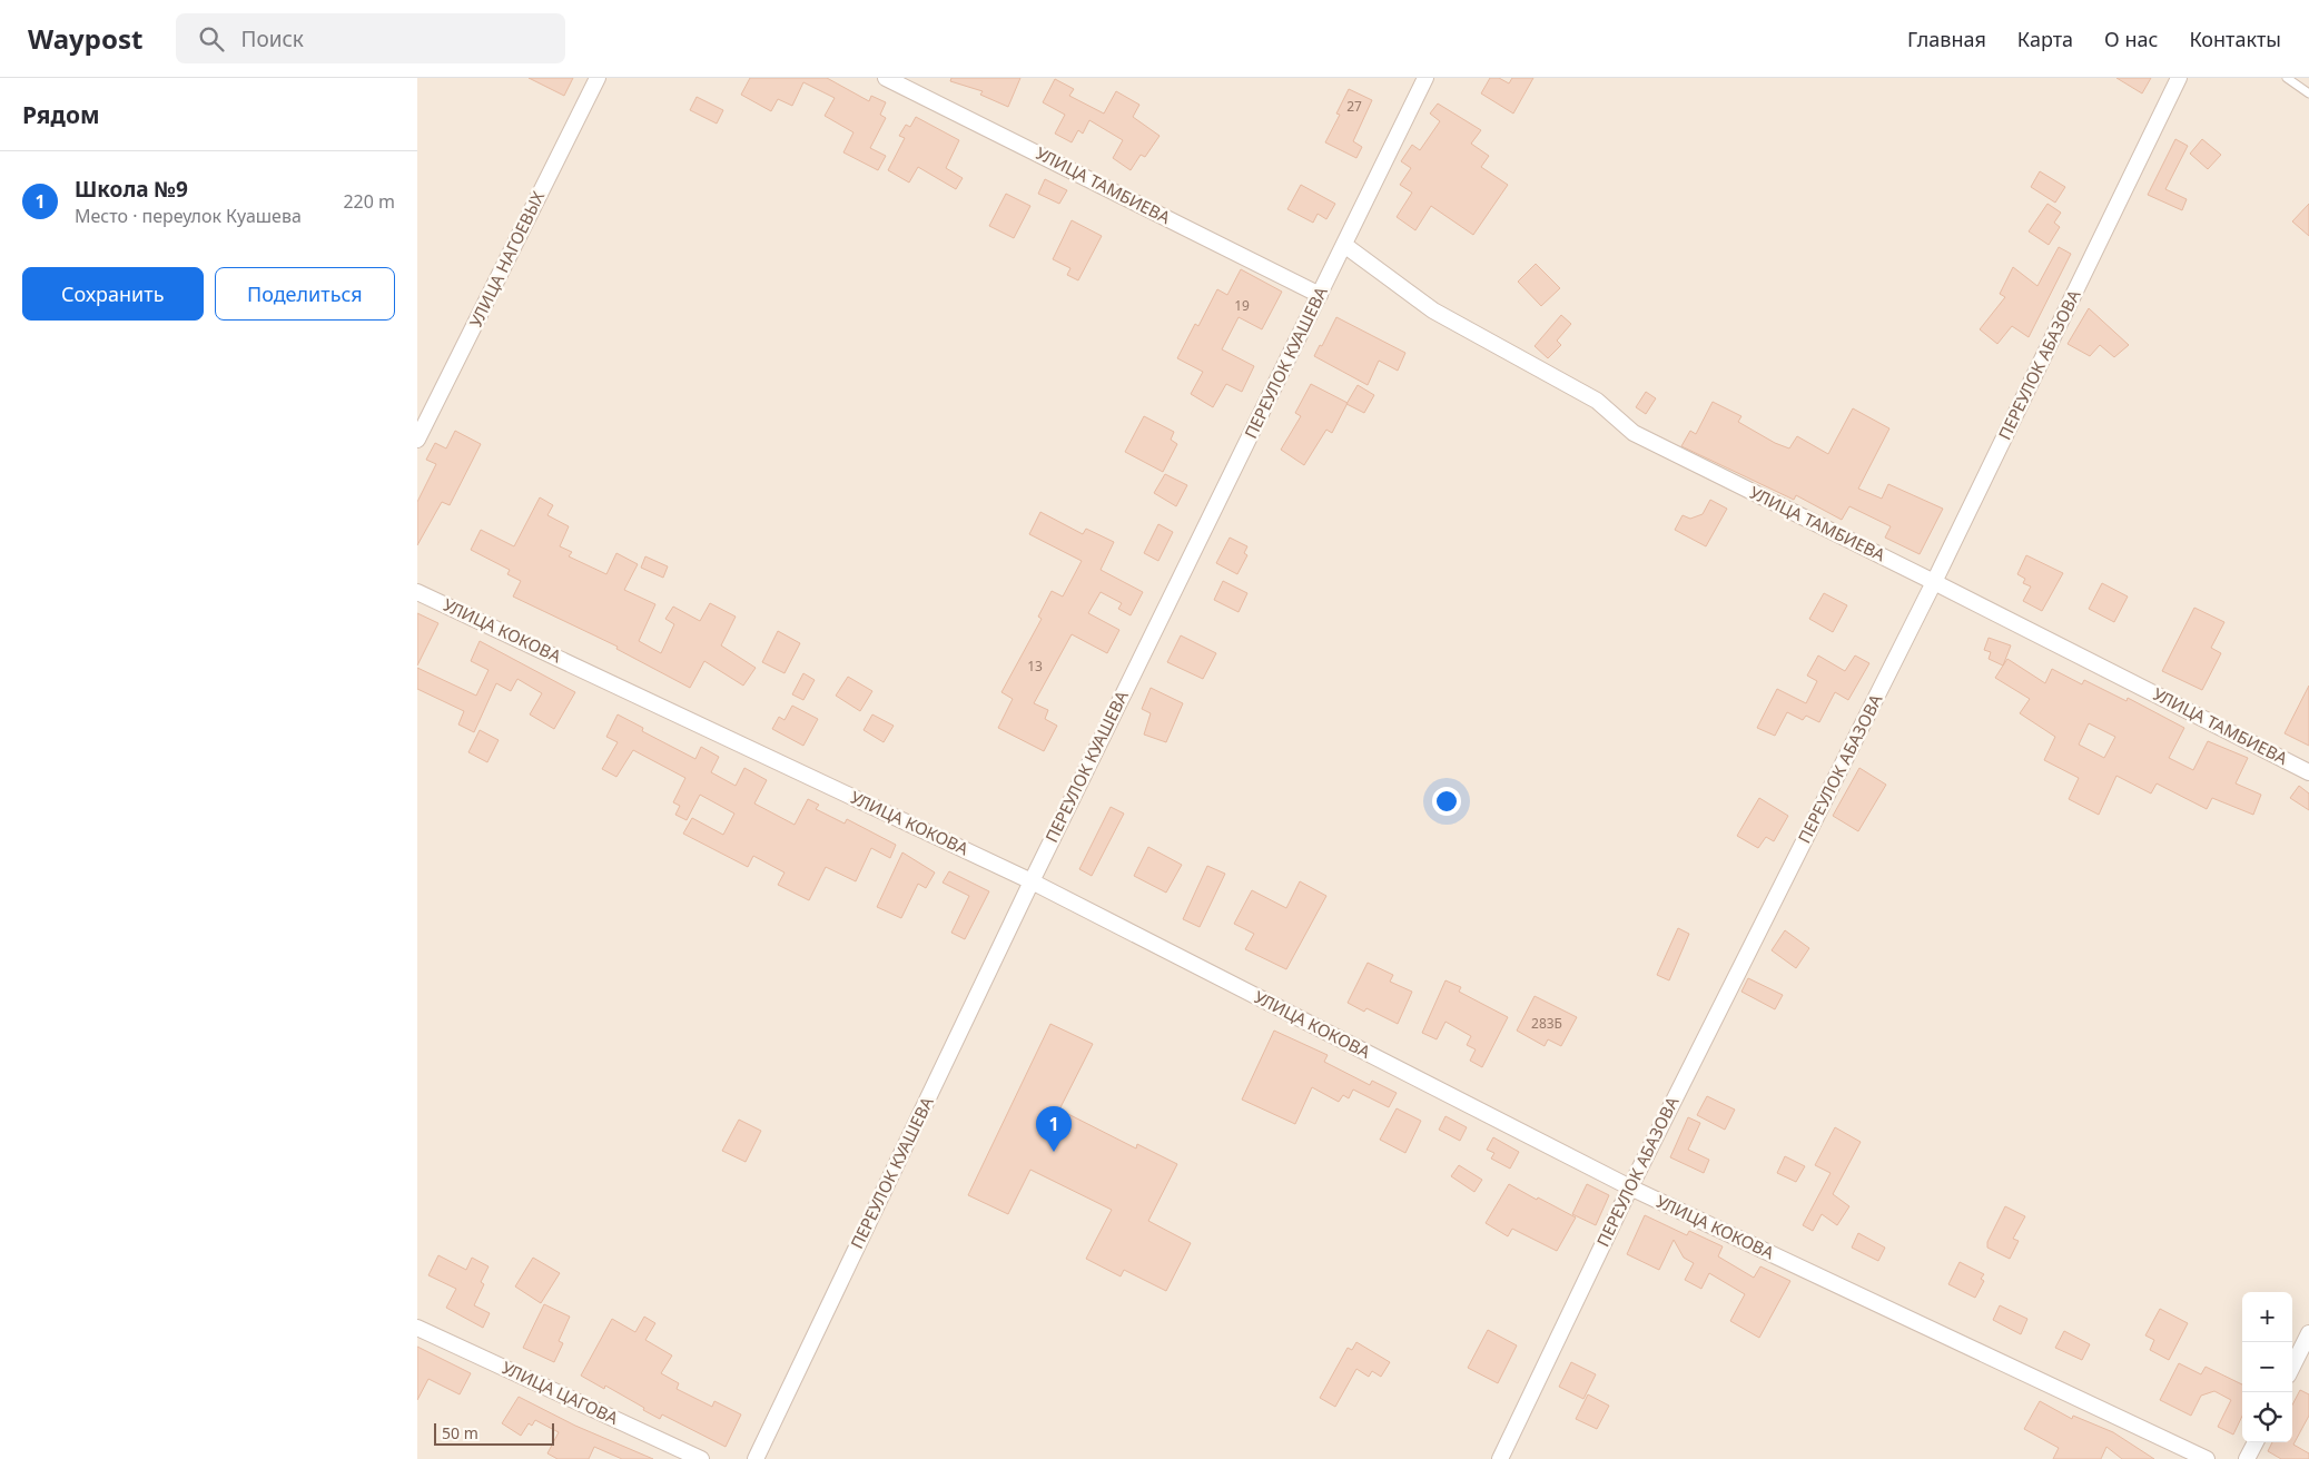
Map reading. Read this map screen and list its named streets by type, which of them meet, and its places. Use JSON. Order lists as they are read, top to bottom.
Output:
{
  "streets": {
    "street": [
      "УЛИЦА ТАМБИЕВА",
      "УЛИЦА НАГОЕВЫХ",
      "ПЕРЕУЛОК КУАШЕВА",
      "ПЕРЕУЛОК АБАЗОВА",
      "УЛИЦА КОКОВА",
      "УЛИЦА ЦАГОВА"
    ]
  },
  "crossings": [
    ["УЛИЦА ТАМБИЕВА", "ПЕРЕУЛОК КУАШЕВА"],
    ["УЛИЦА ТАМБИЕВА", "ПЕРЕУЛОК АБАЗОВА"],
    ["ПЕРЕУЛОК КУАШЕВА", "УЛИЦА КОКОВА"],
    ["ПЕРЕУЛОК АБАЗОВА", "УЛИЦА КОКОВА"]
  ],
  "house_numbers": [
    "27",
    "19",
    "13",
    "283Б"
  ],
  "scale_bar": "50 m",
  "page": {
    "header": "Waypost",
    "search": "Поиск",
    "nav": [
      "Главная",
      "Карта",
      "О нас",
      "Контакты"
    ],
    "heading": "Рядом",
    "list": [
      {
        "mark": "1",
        "name": "Школа №9",
        "note": "Место · переулок Куашева",
        "value": "220 m"
      }
    ],
    "buttons": ["Сохранить", "Поделиться"],
    "pins": "1",
    "map_buttons": ["+", "−"],
    "scale": "50 m"
  }
}
